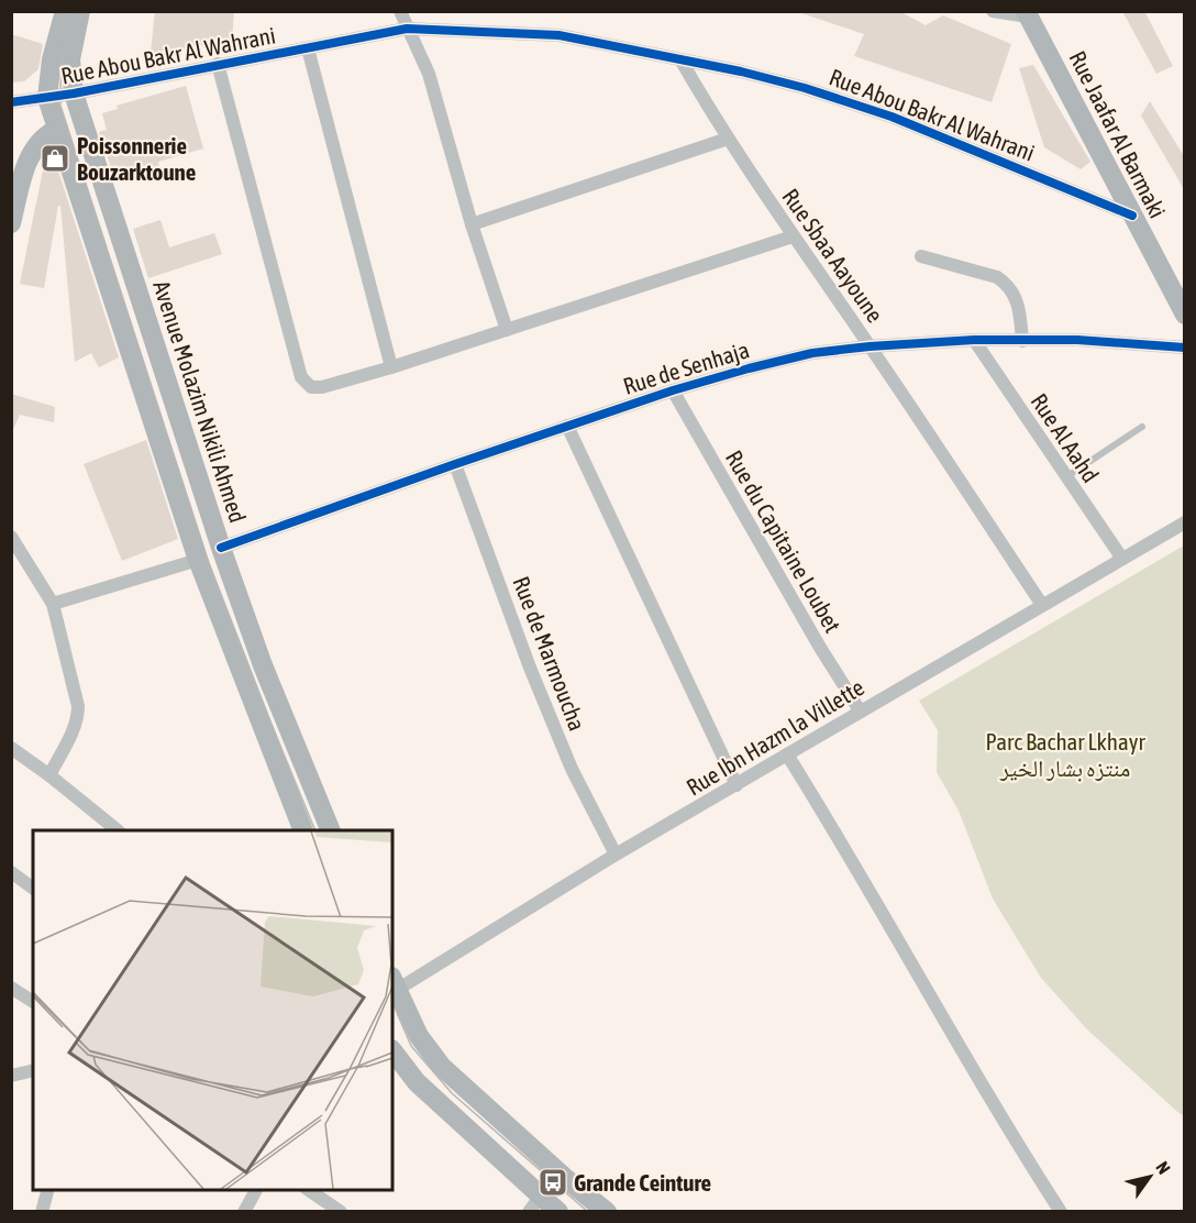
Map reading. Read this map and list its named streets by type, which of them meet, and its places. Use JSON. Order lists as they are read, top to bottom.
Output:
{
  "streets": {
    "street": [
      "Rue Abou Bakr Al Wahrani",
      "Rue Jaafar Al Barmaki",
      "Rue Sbaa Aayoune",
      "Rue de Senhaja",
      "Avenue Molazim Nikili Ahmed",
      "Rue Al Aahd",
      "Rue du Capitaine Loubet",
      "Rue de Marmoucha",
      "Rue Ibn Hazm la Villette"
    ]
  },
  "crossings": [
    ["Rue Abou Bakr Al Wahrani", "Rue Jaafar Al Barmaki"],
    ["Rue Abou Bakr Al Wahrani", "Rue Sbaa Aayoune"],
    ["Rue Abou Bakr Al Wahrani", "Avenue Molazim Nikili Ahmed"],
    ["Rue Sbaa Aayoune", "Rue de Senhaja"],
    ["Rue Sbaa Aayoune", "Rue Ibn Hazm la Villette"],
    ["Rue de Senhaja", "Avenue Molazim Nikili Ahmed"],
    ["Rue de Senhaja", "Rue Al Aahd"],
    ["Rue de Senhaja", "Rue du Capitaine Loubet"],
    ["Rue de Senhaja", "Rue de Marmoucha"],
    ["Rue Al Aahd", "Rue Ibn Hazm la Villette"],
    ["Rue du Capitaine Loubet", "Rue Ibn Hazm la Villette"],
    ["Rue de Marmoucha", "Rue Ibn Hazm la Villette"]
  ],
  "parks": ["Parc Bachar Lkhayr منتزه بشار الخير"],
  "places": {
    "shop": ["Poissonnerie Bouzarktoune"],
    "bus stop": ["Grande Ceinture"]
  },
  "north": "top right"
}
